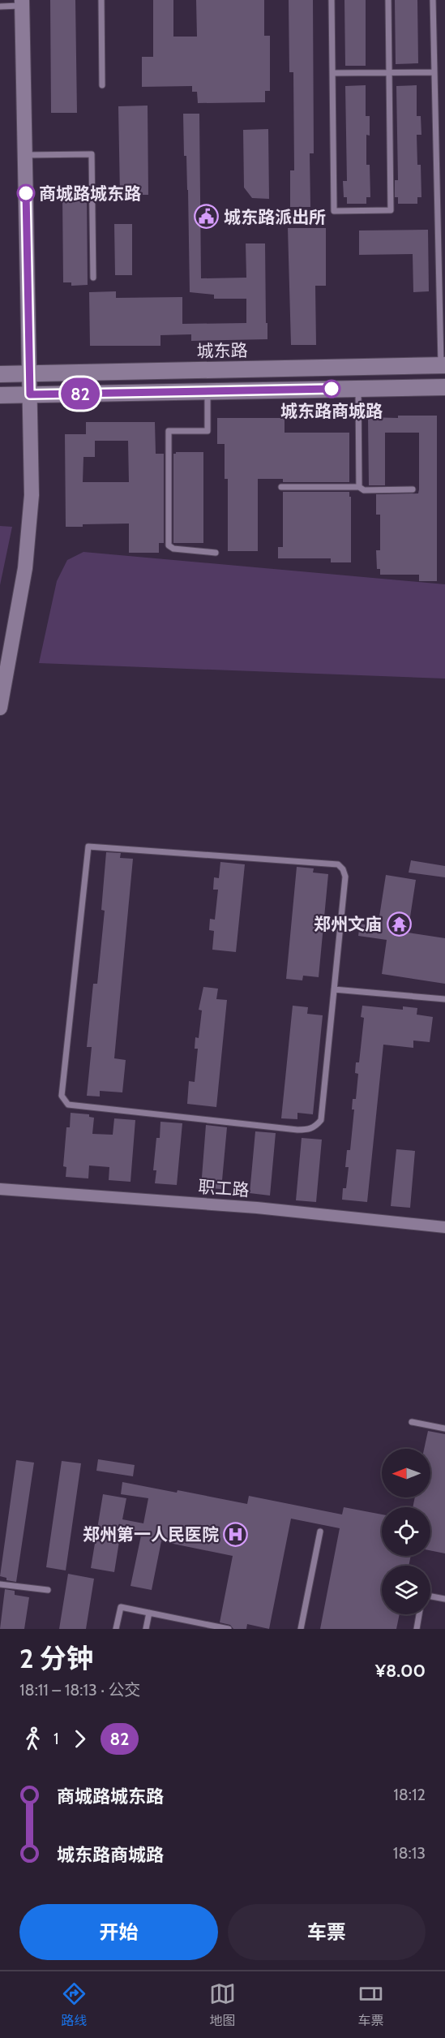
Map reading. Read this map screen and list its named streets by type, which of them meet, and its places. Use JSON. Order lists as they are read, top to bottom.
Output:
{
  "streets": {
    "main road": ["城东路"],
    "street": ["职工路"]
  },
  "places": {
    "other": ["商城路城东路", "城东路商城路"],
    "public building": ["城东路派出所"],
    "temple": ["郑州文庙"],
    "hospital": ["郑州第一人民医院"]
  },
  "lines": ["bus line 82"],
  "north": "left",
  "page": {
    "on_map": "82",
    "heading": ["2 分钟", "18:11 – 18:13 · 公交", "¥8.00"],
    "legs": ["1", "82"],
    "list": [
      {
        "name": "商城路城东路",
        "value": "18:12"
      },
      {
        "name": "城东路商城路",
        "value": "18:13"
      }
    ],
    "buttons": ["开始", "车票"],
    "tabs": ["路线", "地图", "车票"]
  }
}
